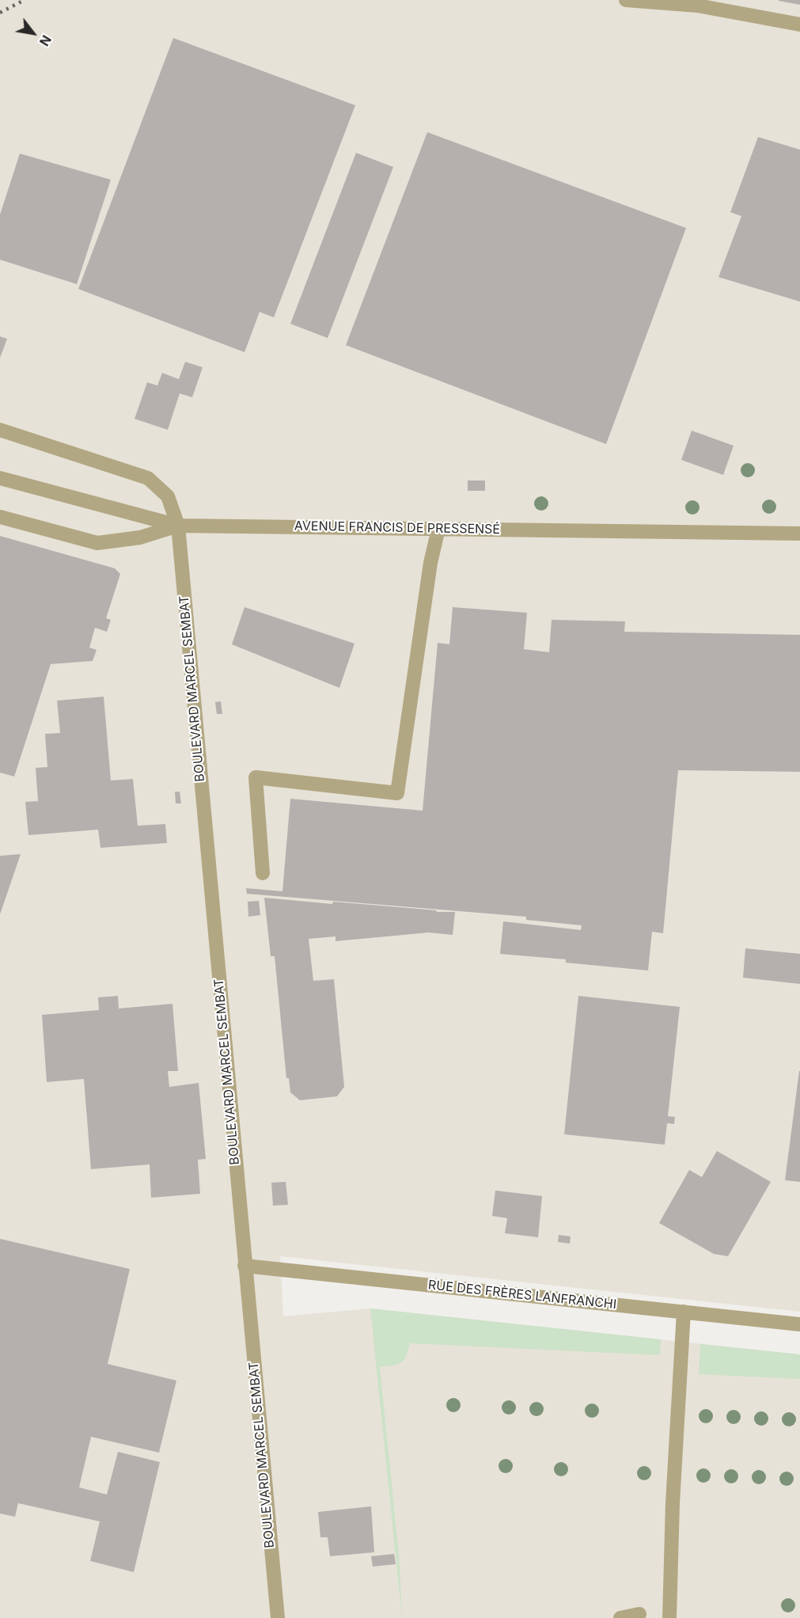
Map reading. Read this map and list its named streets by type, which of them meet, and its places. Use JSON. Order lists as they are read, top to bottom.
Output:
{
  "streets": {
    "street": ["AVENUE FRANCIS DE PRESSENSÉ", "BOULEVARD MARCEL SEMBAT", "RUE DES FRÈRES LANFRANCHI"]
  },
  "crossings": [
    ["AVENUE FRANCIS DE PRESSENSÉ", "BOULEVARD MARCEL SEMBAT"],
    ["BOULEVARD MARCEL SEMBAT", "RUE DES FRÈRES LANFRANCHI"]
  ],
  "north": "bottom right"
}
